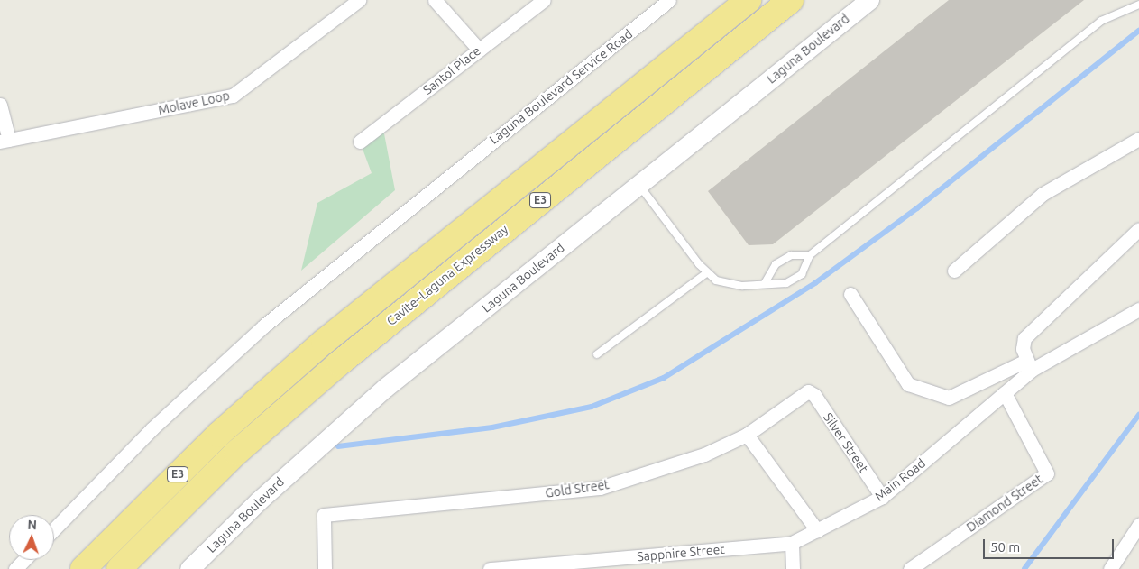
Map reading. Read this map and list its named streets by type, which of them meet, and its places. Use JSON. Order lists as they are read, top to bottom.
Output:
{
  "streets": {
    "highway": ["E3", "Cavite–Laguna Expressway"],
    "main road": ["Laguna Boulevard"],
    "street": [
      "Santol Place",
      "Laguna Boulevard Service Road",
      "Molave Loop",
      "Silver Street",
      "Main Road",
      "Gold Street",
      "Diamond Street",
      "Sapphire Street"
    ]
  },
  "crossings": [
    ["Silver Street", "Main Road"],
    ["Silver Street", "Gold Street"],
    ["Main Road", "Diamond Street"],
    ["Main Road", "Sapphire Street"]
  ],
  "scale_bar": "50 m",
  "north": "top"
}
